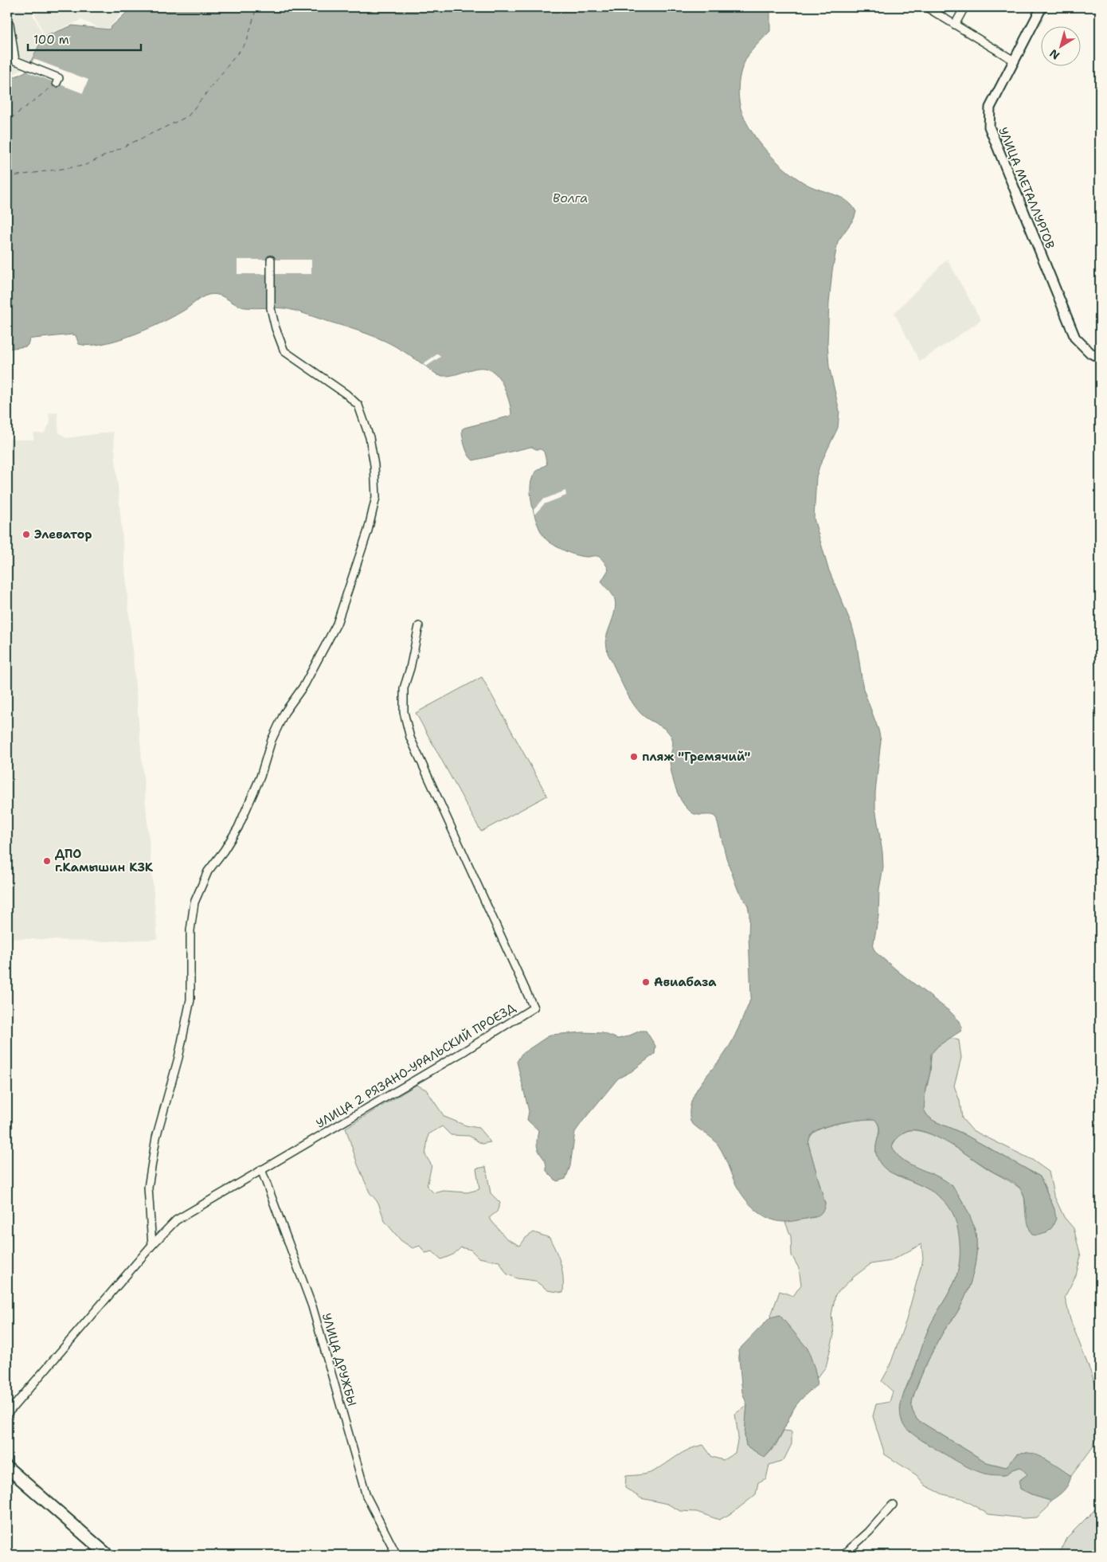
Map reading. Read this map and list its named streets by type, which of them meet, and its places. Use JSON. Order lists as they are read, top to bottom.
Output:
{
  "streets": {
    "street": ["УЛИЦА МЕТАЛЛУРГОВ", "УЛИЦА 2 РЯЗАНО-УРАЛЬСКИЙ ПРОЕЗД", "УЛИЦА ДРУЖБЫ"]
  },
  "crossings": [
    ["УЛИЦА 2 РЯЗАНО-УРАЛЬСКИЙ ПРОЕЗД", "УЛИЦА ДРУЖБЫ"]
  ],
  "water": ["Волга"],
  "places": [
    "Элеватор",
    "пляж \"Гремячий\"",
    "ДПО г.Камышин КЗК",
    "Авиабаза"
  ],
  "scale_bar": "100 m",
  "north": "bottom left"
}
